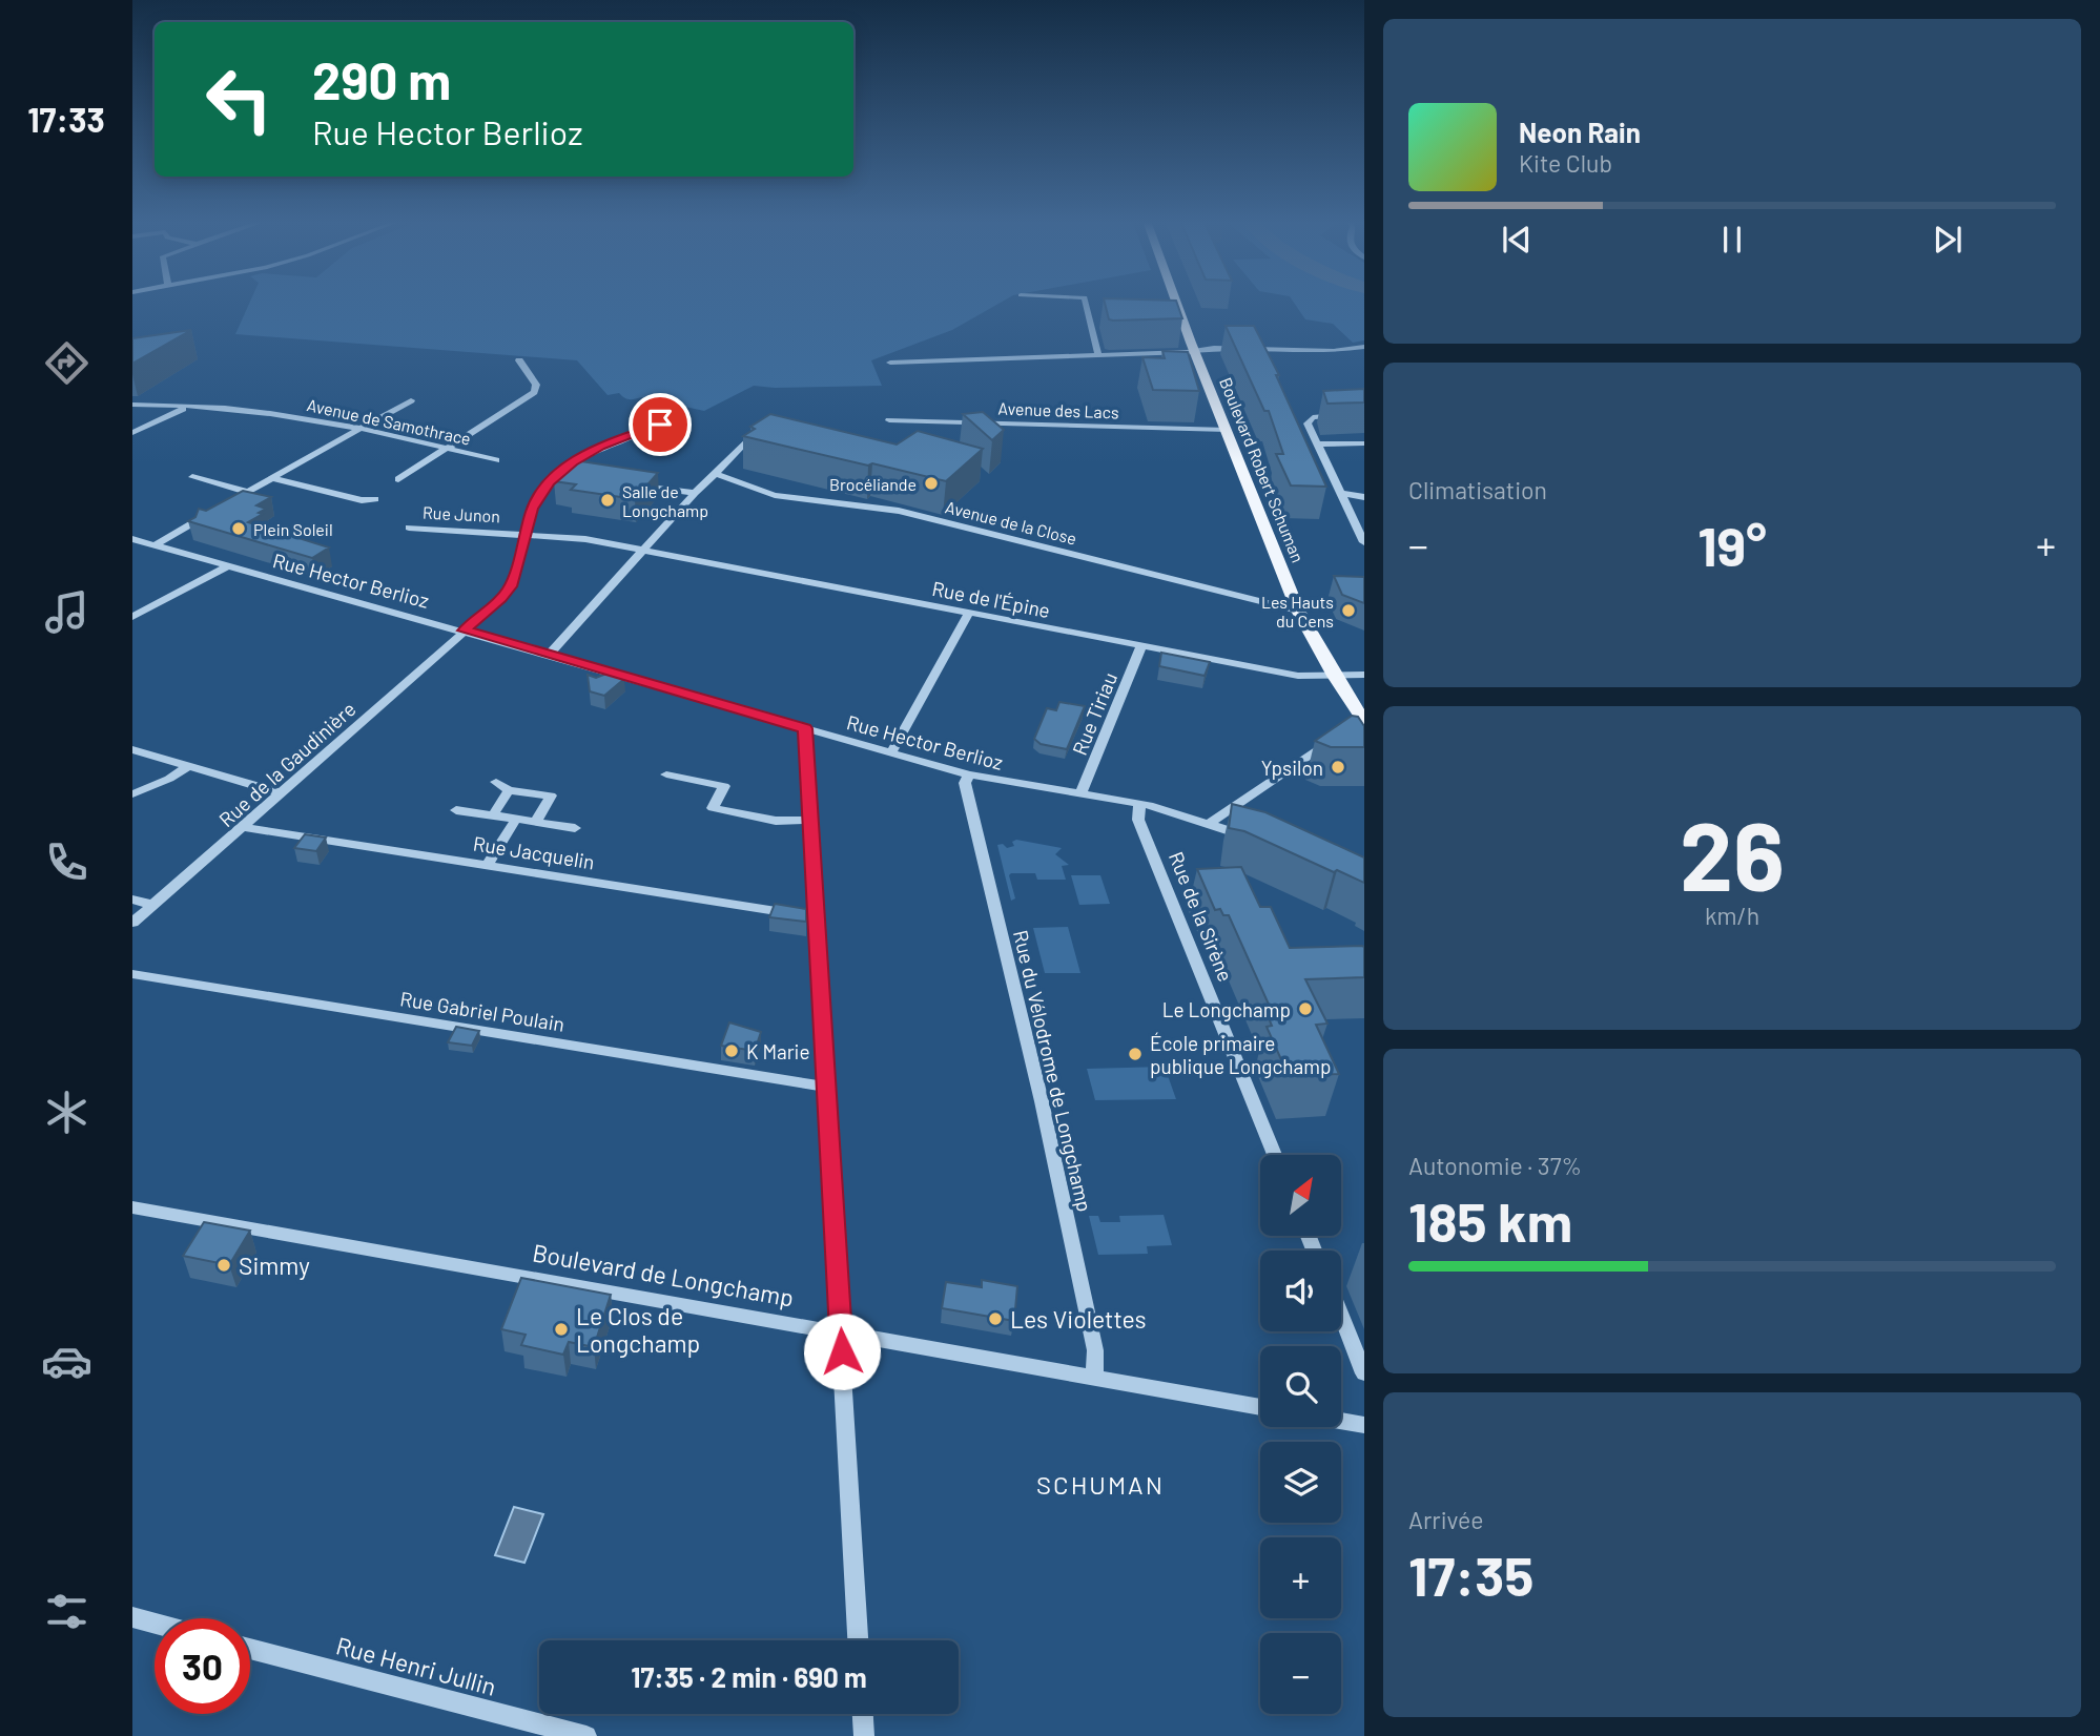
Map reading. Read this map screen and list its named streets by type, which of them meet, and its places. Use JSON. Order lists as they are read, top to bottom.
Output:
{
  "streets": {
    "main road": ["Boulevard Robert Schuman"],
    "street": [
      "Avenue des Lacs",
      "Avenue de Samothrace",
      "Rue Junon",
      "Avenue de la Close",
      "Rue Hector Berlioz",
      "Rue de l'Épine",
      "Rue Tiriau",
      "Rue de la Gaudinière",
      "Rue Jacquelin",
      "Rue de la Sirène",
      "Rue Gabriel Poulain",
      "Rue du Vélodrome de Longchamp",
      "Boulevard de Longchamp",
      "Rue Henri Jullin"
    ]
  },
  "crossings": [
    ["Avenue des Lacs", "Boulevard Robert Schuman"],
    ["Boulevard Robert Schuman", "Avenue de la Close"],
    ["Boulevard Robert Schuman", "Rue de l'Épine"],
    ["Rue Junon", "Rue de l'Épine"],
    ["Rue Junon", "Rue de la Gaudinière"],
    ["Rue Hector Berlioz", "Rue Tiriau"],
    ["Rue Hector Berlioz", "Rue de la Gaudinière"],
    ["Rue Hector Berlioz", "Rue de la Sirène"],
    ["Rue Hector Berlioz", "Rue du Vélodrome de Longchamp"],
    ["Rue de l'Épine", "Rue Tiriau"],
    ["Rue de la Gaudinière", "Rue Jacquelin"],
    ["Rue du Vélodrome de Longchamp", "Boulevard de Longchamp"]
  ],
  "districts": ["SCHUMAN"],
  "places": [
    "Brocéliande",
    "Salle de Longchamp",
    "Plein Soleil",
    "Les Hauts du Cens",
    "Ypsilon",
    "Le Longchamp",
    "K Marie",
    "École primaire publique Longchamp",
    "Simmy",
    "Les Violettes",
    "Le Clos de Longchamp"
  ],
  "north": "top right",
  "page": {
    "tabs": "17:33",
    "turn": ["290 m", "Rue Hector Berlioz"],
    "song": ["Neon Rain", "Kite Club"],
    "tile": [
      "Climatisation",
      ["26", "km/h"],
      ["Autonomie · 37%", "185 km"],
      ["Arrivée", "17:35"]
    ],
    "heat": ["−", "19°", "+"],
    "map_buttons": ["+", "−"],
    "limit": "30",
    "trip": "17:35 · 2 min · 690 m"
  }
}
